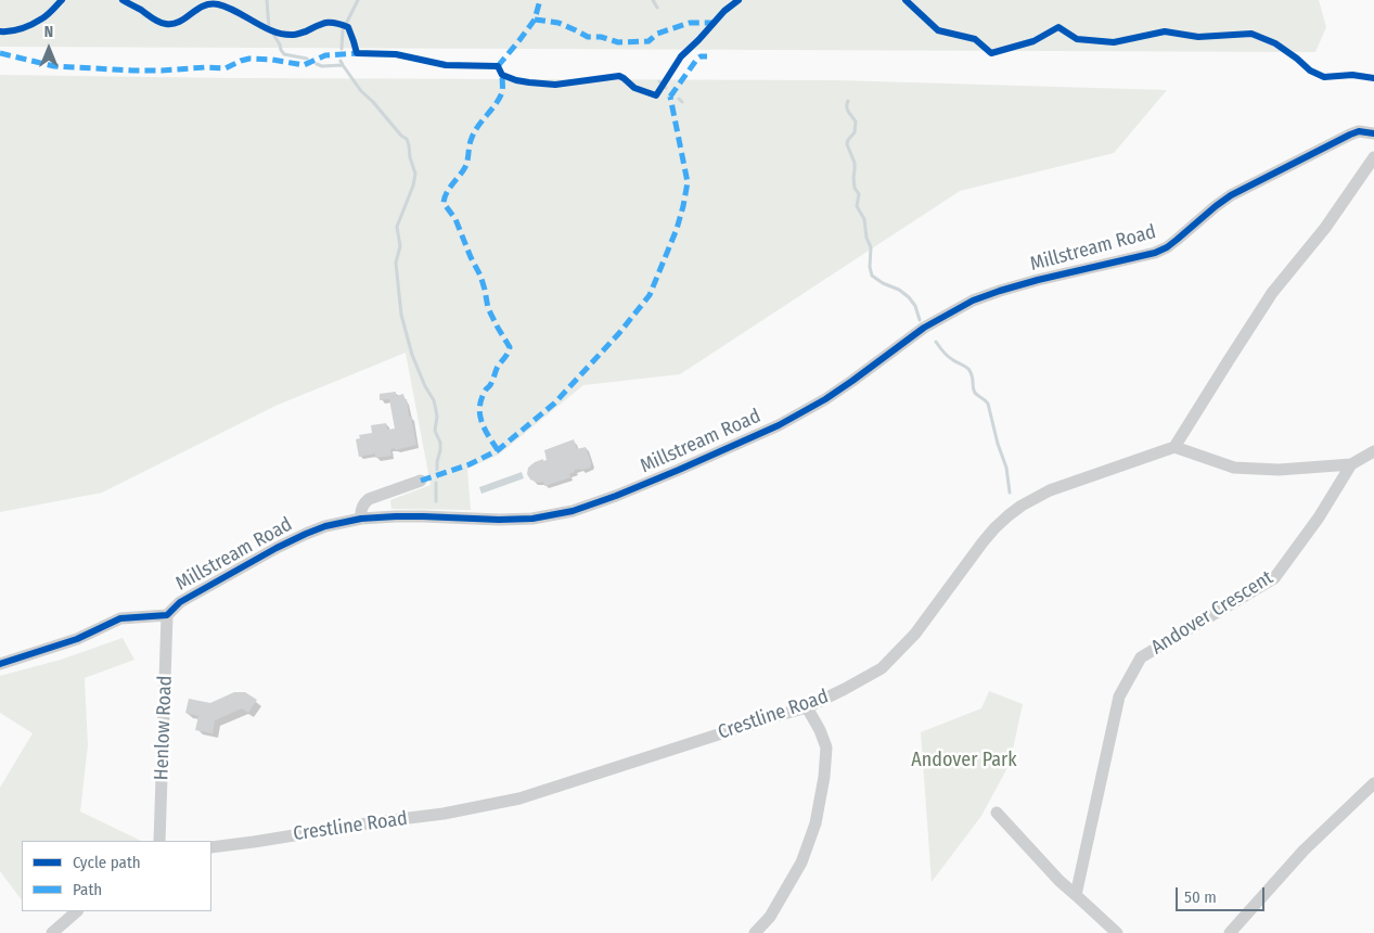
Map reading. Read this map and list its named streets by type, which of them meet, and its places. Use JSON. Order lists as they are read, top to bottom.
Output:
{
  "streets": {
    "street": [
      "Millstream Road",
      "Andover Crescent",
      "Crestline Road",
      "Henlow Road"
    ]
  },
  "crossings": [
    ["Millstream Road", "Henlow Road"]
  ],
  "parks": ["Andover Park"],
  "legend": ["Cycle path", "Path"],
  "scale_bar": "50 m",
  "north": "top"
}
